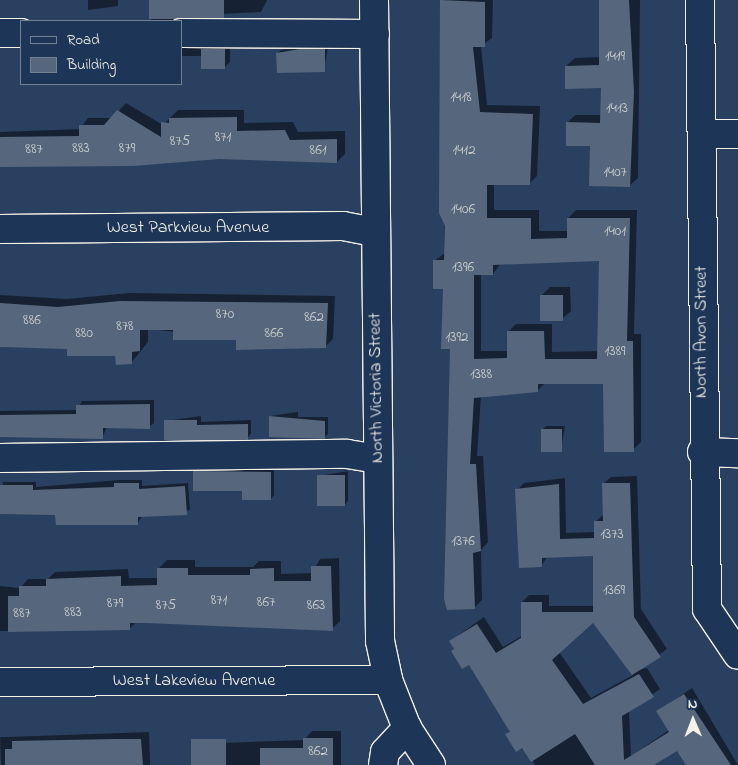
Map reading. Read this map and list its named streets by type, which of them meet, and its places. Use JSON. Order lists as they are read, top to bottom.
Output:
{
  "streets": {
    "street": [
      "West Parkview Avenue",
      "North Avon Street",
      "North Victoria Street",
      "West Lakeview Avenue"
    ]
  },
  "crossings": [
    ["West Parkview Avenue", "North Victoria Street"],
    ["North Victoria Street", "West Lakeview Avenue"]
  ],
  "house_numbers": [
    "1419",
    "1418",
    "1413",
    "871",
    "875",
    "883",
    "879",
    "887",
    "861",
    "1412",
    "1407",
    "1406",
    "1401",
    "1396",
    "870",
    "862",
    "886",
    "878",
    "880",
    "866",
    "1392",
    "1389",
    "1388",
    "1373",
    "1376",
    "1369",
    "871",
    "867",
    "879",
    "875",
    "863",
    "883",
    "887",
    "862"
  ],
  "legend": ["Road", "Building"],
  "north": "top"
}
